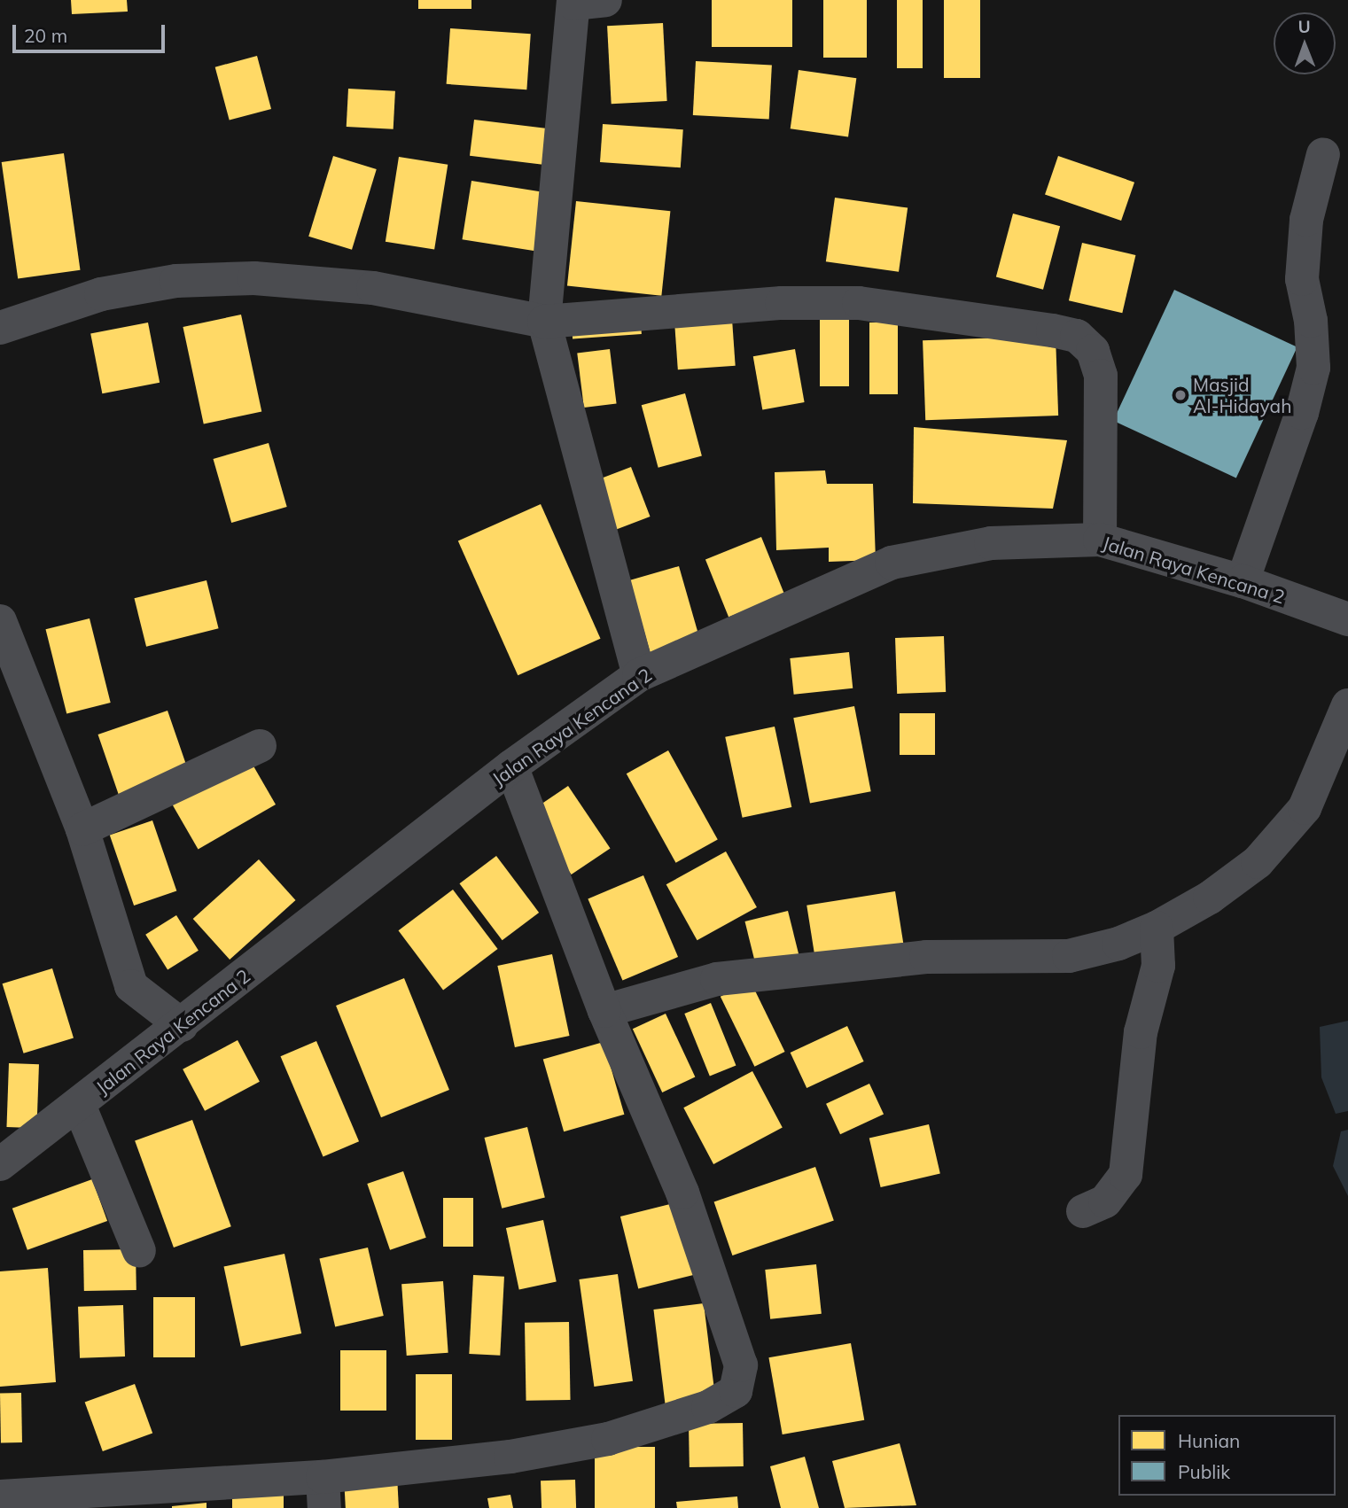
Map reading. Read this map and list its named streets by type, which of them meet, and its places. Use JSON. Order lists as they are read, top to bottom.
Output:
{
  "streets": {
    "street": ["Jalan Raya Kencana 2"]
  },
  "places": ["Masjid Al-Hidayah"],
  "legend": ["Hunian", "Publik"],
  "scale_bar": "20 m",
  "north": "top"
}
